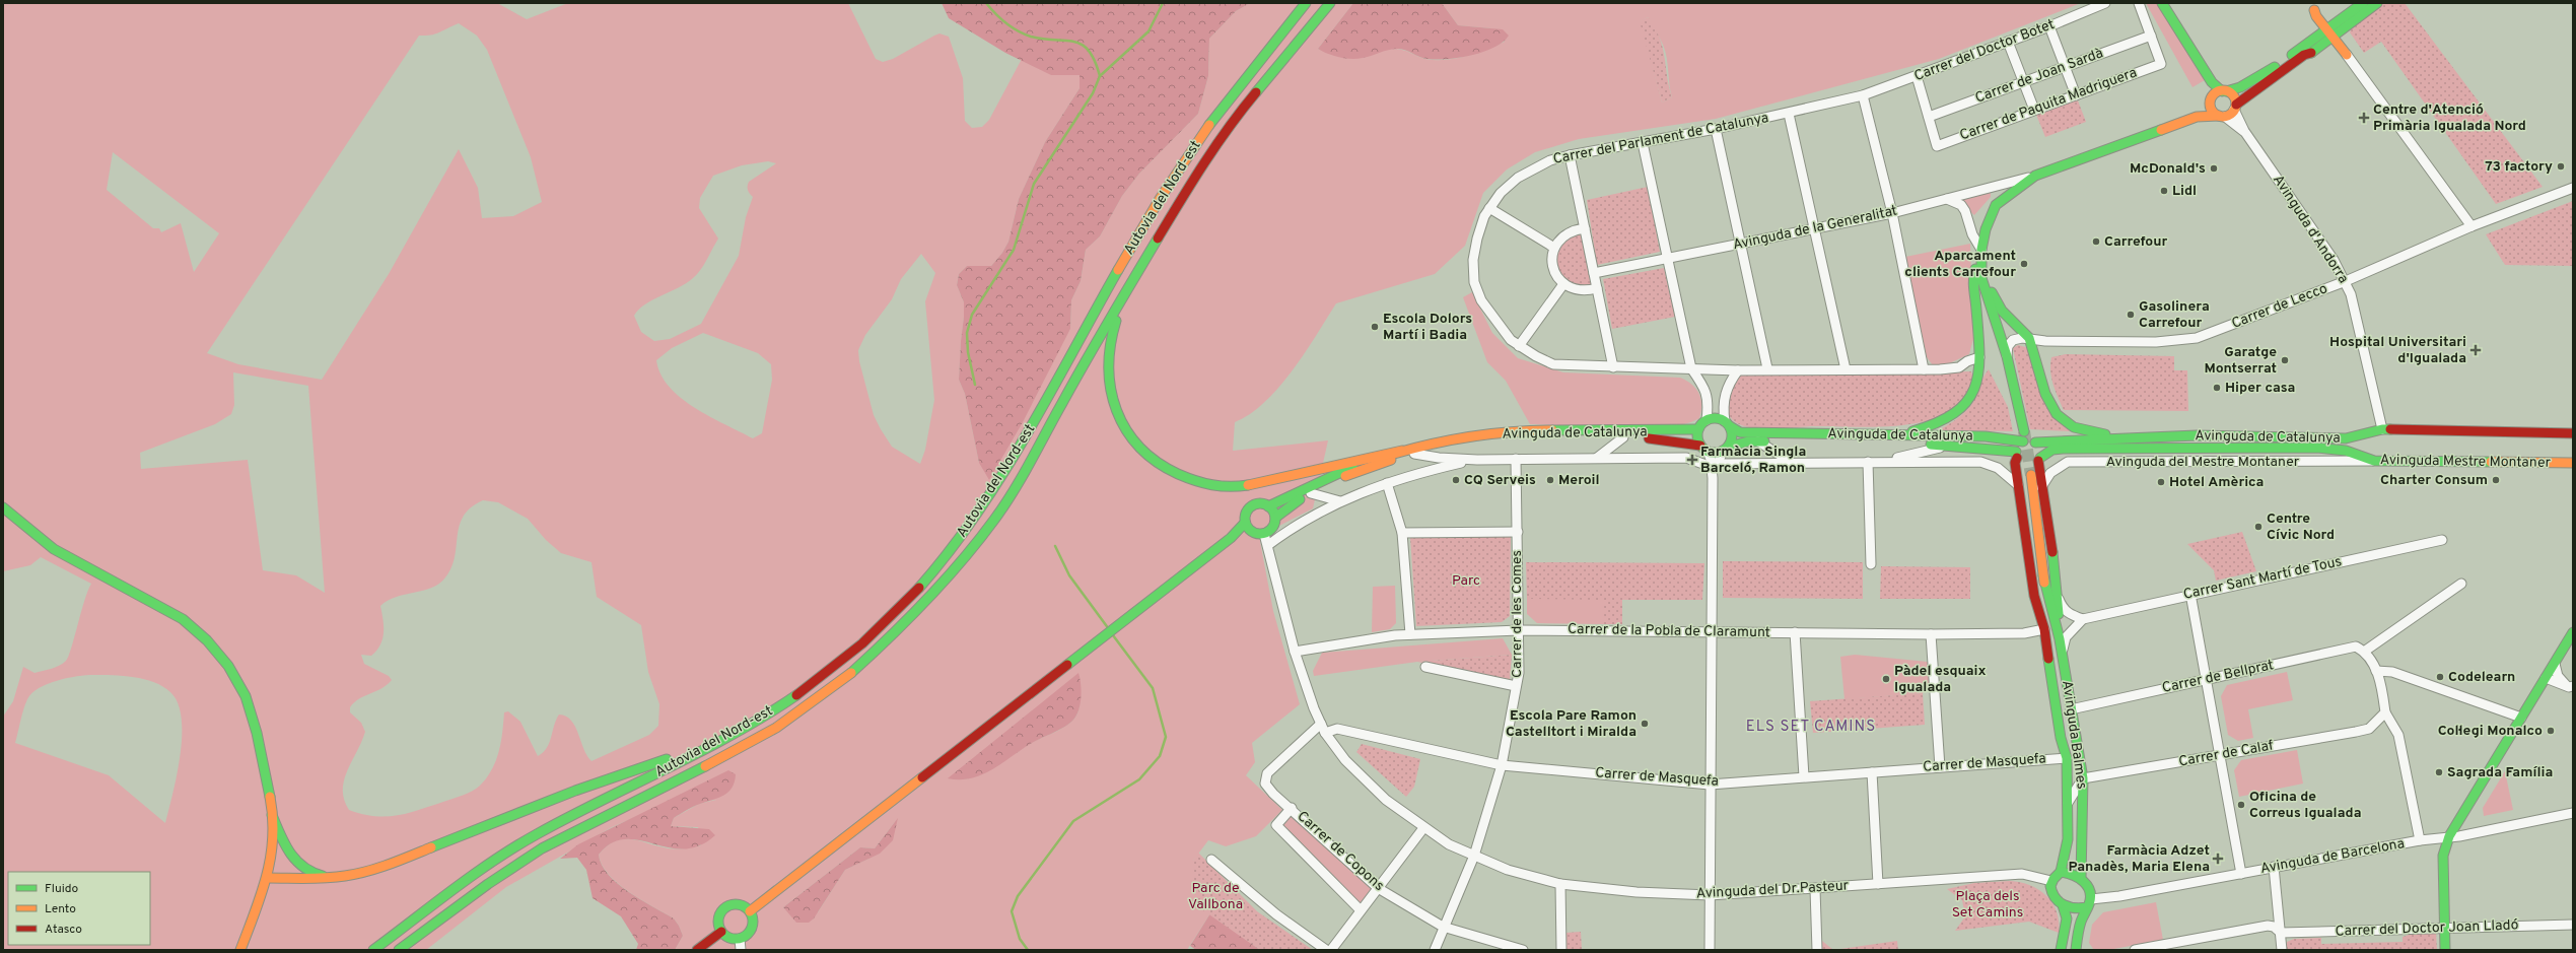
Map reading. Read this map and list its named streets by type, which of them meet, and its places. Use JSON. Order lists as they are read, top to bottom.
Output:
{
  "streets": {
    "main road": [
      "Autovia del Nord-est",
      "Avinguda de Catalunya",
      "Avinguda Mestre Montaner",
      "Avinguda Balmes"
    ],
    "street": [
      "Carrer del Doctor Botet",
      "Carrer de Joan Sardà",
      "Carrer de Paquita Madriguera",
      "Carrer del Parlament de Catalunya",
      "Avinguda de la Generalitat",
      "Avinguda d'Andorra",
      "Carrer de Lecco",
      "Avinguda del Mestre Montaner",
      "Carrer Sant Martí de Tous",
      "Carrer de les Comes",
      "Carrer de la Pobla de Claramunt",
      "Carrer de Bellprat",
      "Carrer de Calaf",
      "Carrer de Masquefa",
      "Carrer de Copons",
      "Avinguda de Barcelona",
      "Avinguda del Dr.Pasteur",
      "Carrer del Doctor Joan Lladó"
    ]
  },
  "crossings": [
    ["Carrer del Doctor Botet", "Carrer del Parlament de Catalunya"],
    ["Carrer de Joan Sardà", "Carrer de Paquita Madriguera"],
    ["Avinguda d'Andorra", "Carrer de Lecco"],
    ["Avinguda d'Andorra", "Avinguda de Catalunya"],
    ["Avinguda de Catalunya", "Avinguda Mestre Montaner"],
    ["Avinguda de Catalunya", "Avinguda Balmes"],
    ["Avinguda de Catalunya", "Avinguda del Dr.Pasteur"],
    ["Avinguda del Mestre Montaner", "Avinguda Mestre Montaner"],
    ["Avinguda del Mestre Montaner", "Avinguda Balmes"],
    ["Carrer de les Comes", "Carrer de la Pobla de Claramunt"],
    ["Carrer de les Comes", "Carrer de Masquefa"],
    ["Carrer de les Comes", "Carrer de Copons"],
    ["Carrer de les Comes", "Avinguda del Dr.Pasteur"],
    ["Carrer de la Pobla de Claramunt", "Avinguda Balmes"],
    ["Carrer de la Pobla de Claramunt", "Avinguda del Dr.Pasteur"],
    ["Carrer de Bellprat", "Avinguda Balmes"],
    ["Avinguda Balmes", "Carrer de Calaf"],
    ["Avinguda Balmes", "Carrer de Masquefa"],
    ["Avinguda Balmes", "Avinguda de Barcelona"],
    ["Avinguda Balmes", "Avinguda del Dr.Pasteur"],
    ["Carrer de Masquefa", "Avinguda del Dr.Pasteur"],
    ["Carrer de Copons", "Avinguda del Dr.Pasteur"],
    ["Avinguda de Barcelona", "Avinguda del Dr.Pasteur"]
  ],
  "districts": ["ELS SET CAMINS"],
  "parks": ["Parc", "Parc de Vallbona", "Plaça dels Set Camins"],
  "places": {
    "health": [
      "Centre d'Atenció Primària Igualada Nord",
      "Hospital Universitari d'Igualada",
      "Farmàcia Singla Barceló, Ramon",
      "Farmàcia Adzet Panadès, Maria Elena"
    ],
    "other": [
      "73 factory",
      "McDonald's",
      "Lidl",
      "Carrefour",
      "Aparcament clients Carrefour",
      "Gasolinera Carrefour",
      "Escola Dolors Martí i Badia",
      "Garatge Montserrat",
      "Hiper casa",
      "CQ Serveis",
      "Meroil",
      "Charter Consum",
      "Hotel Amèrica",
      "Centre Cívic Nord",
      "Codelearn",
      "Pàdel esquaix Igualada",
      "Escola Pare Ramon Castelltort i Miralda",
      "Col·legi Monalco",
      "Sagrada Família",
      "Oficina de Correus Igualada"
    ]
  },
  "legend": ["Fluido", "Lento", "Atasco"]
}
